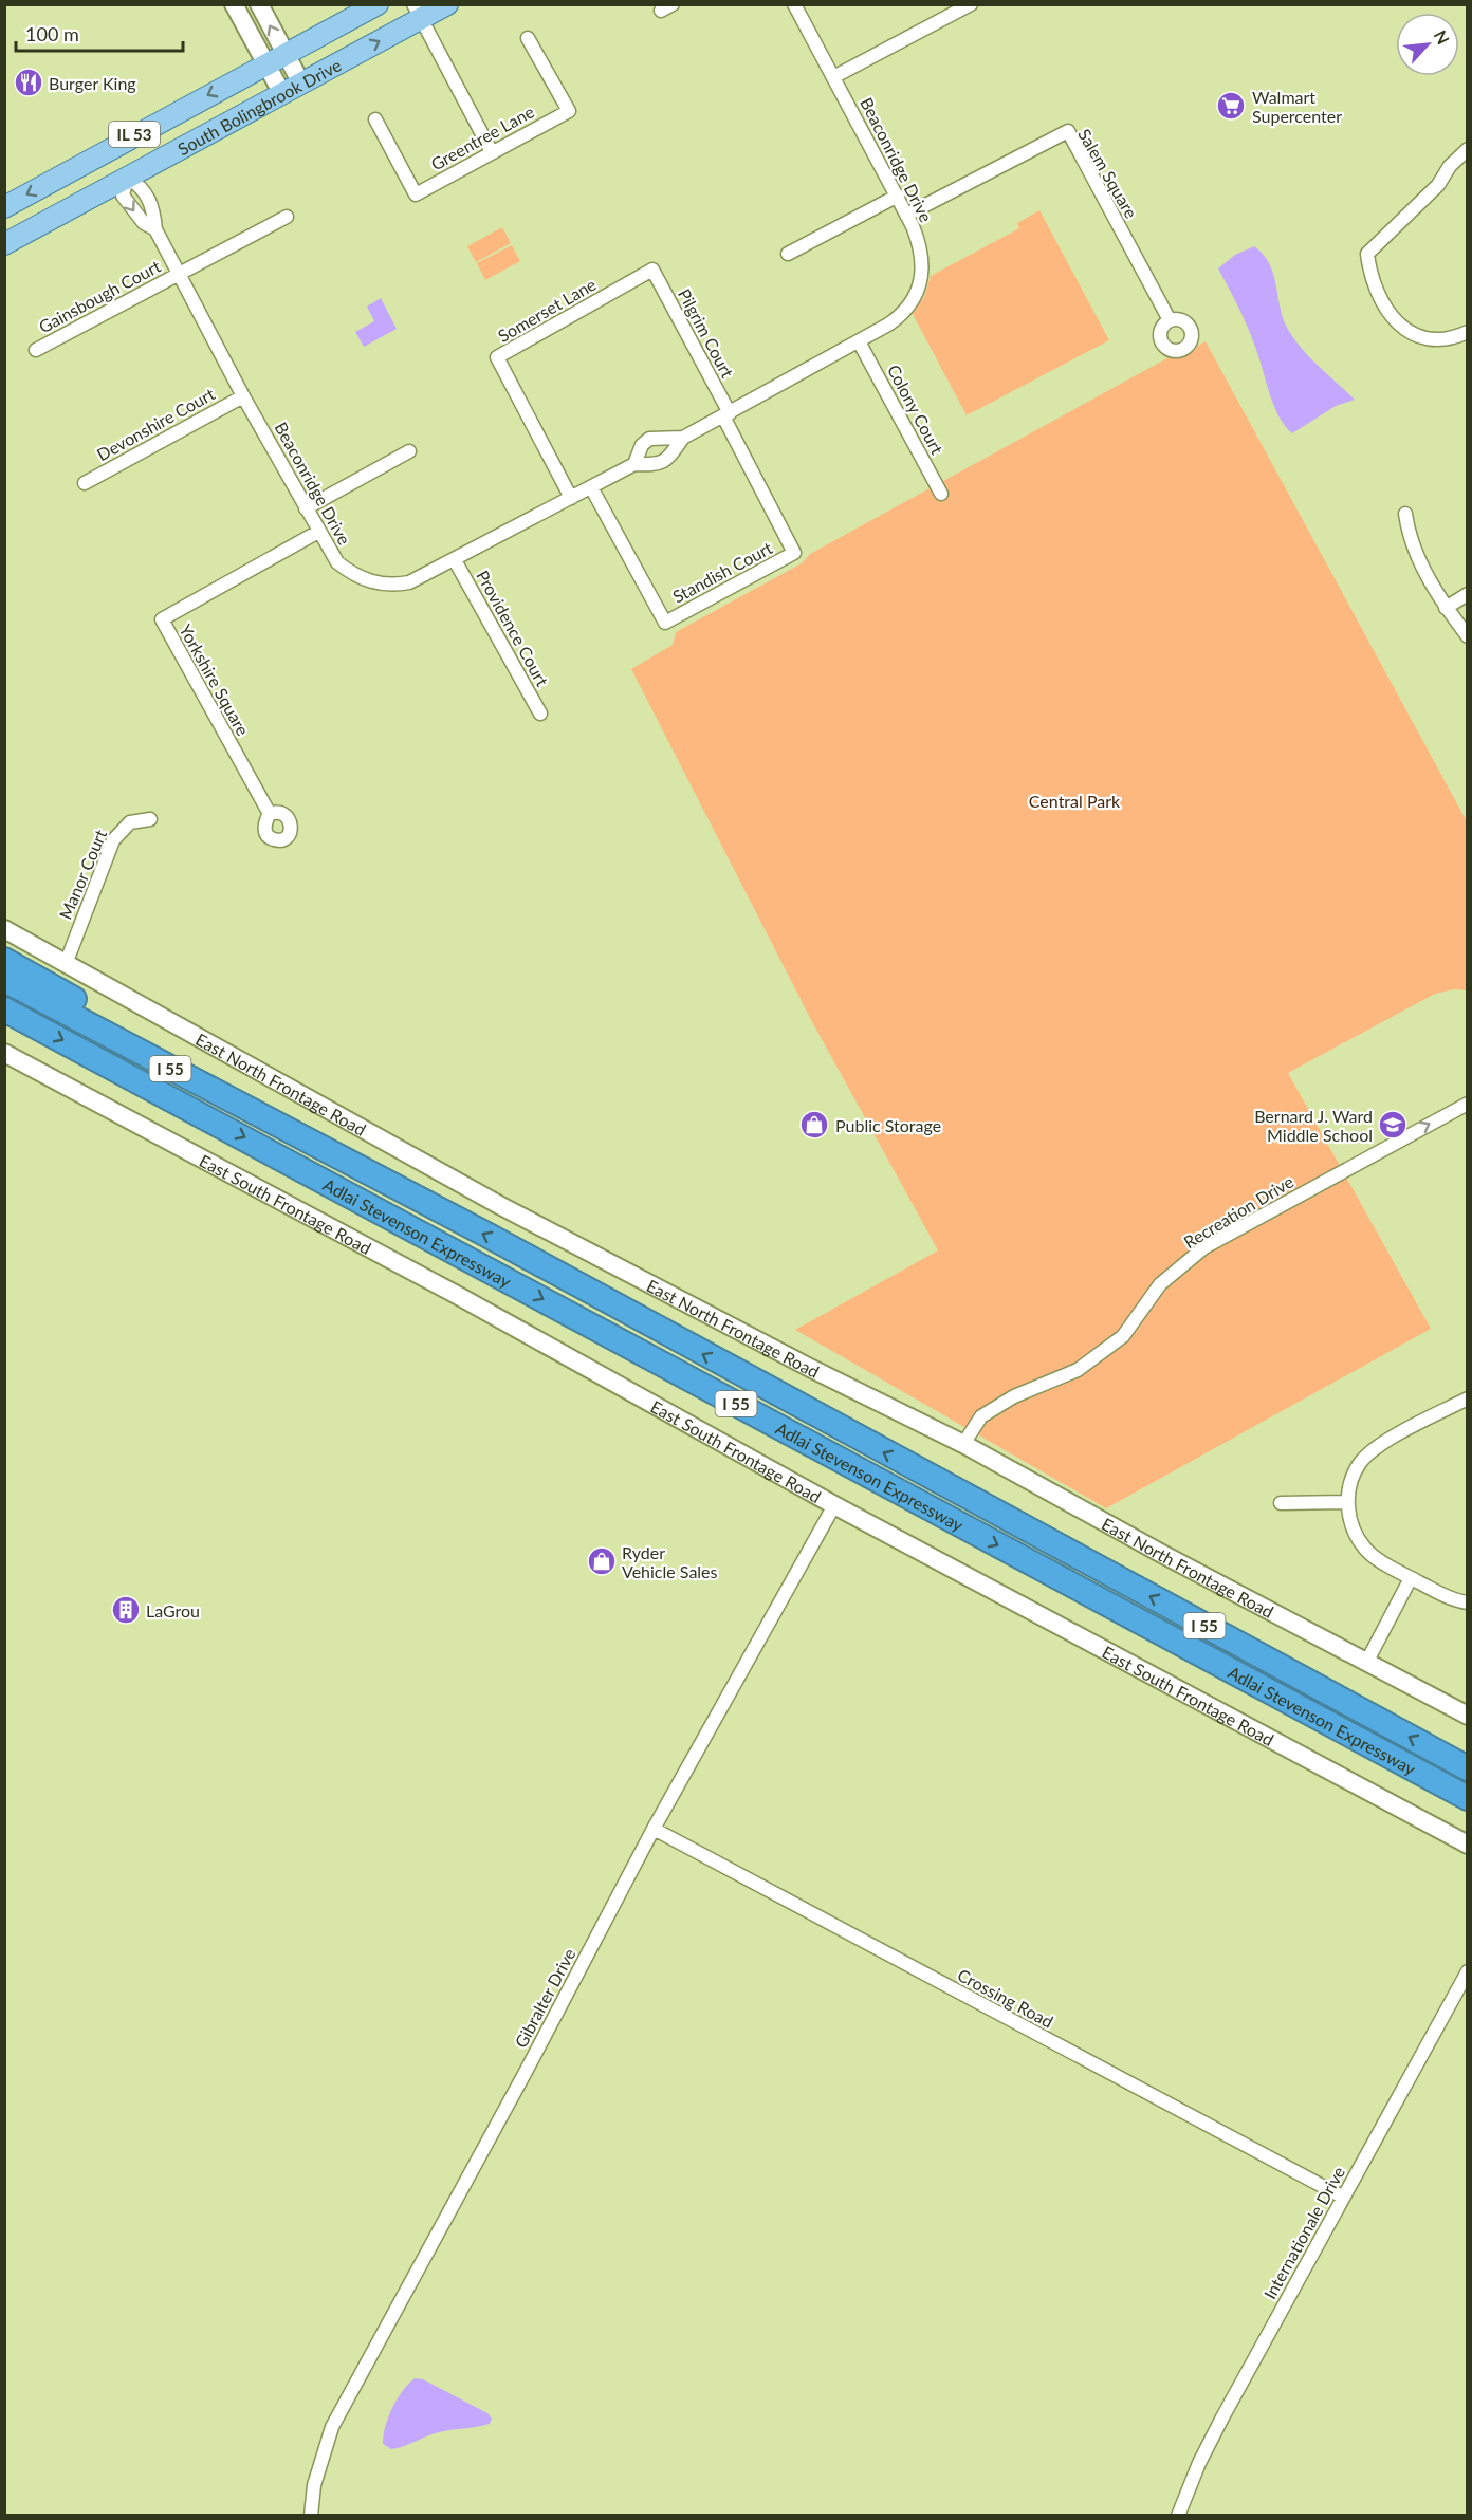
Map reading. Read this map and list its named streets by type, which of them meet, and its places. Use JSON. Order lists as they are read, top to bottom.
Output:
{
  "streets": {
    "highway": ["I 55", "Adlai Stevenson Expressway"],
    "main road": ["South Bolingbrook Drive", "IL 53"],
    "street": [
      "Greentree Lane",
      "Beaconridge Drive",
      "Salem Square",
      "Gainsbough Court",
      "Somerset Lane",
      "Pilgrim Court",
      "Colony Court",
      "Devonshire Court",
      "Standish Court",
      "Providence Court",
      "Yorkshire Square",
      "Manor Court",
      "East North Frontage Road",
      "East South Frontage Road",
      "Recreation Drive",
      "Gibralter Drive",
      "Crossing Road",
      "Internationale Drive"
    ]
  },
  "crossings": [
    ["South Bolingbrook Drive", "Beaconridge Drive"],
    ["Beaconridge Drive", "Salem Square"],
    ["Beaconridge Drive", "Gainsbough Court"],
    ["Beaconridge Drive", "Somerset Lane"],
    ["Beaconridge Drive", "Pilgrim Court"],
    ["Beaconridge Drive", "Colony Court"],
    ["Beaconridge Drive", "Devonshire Court"],
    ["Beaconridge Drive", "Standish Court"],
    ["Beaconridge Drive", "Providence Court"],
    ["Beaconridge Drive", "Yorkshire Square"],
    ["Somerset Lane", "Pilgrim Court"],
    ["Pilgrim Court", "Standish Court"],
    ["Manor Court", "East North Frontage Road"],
    ["East North Frontage Road", "Recreation Drive"],
    ["East South Frontage Road", "Gibralter Drive"],
    ["Gibralter Drive", "Crossing Road"],
    ["Crossing Road", "Internationale Drive"]
  ],
  "one_way": ["Recreation Drive"],
  "parks": ["Central Park"],
  "places": {
    "restaurant": ["Burger King"],
    "supermarket": ["Walmart Supercenter"],
    "shop": ["Public Storage", "Ryder Vehicle Sales"],
    "school or university": ["Bernard J. Ward Middle School"],
    "building": ["LaGrou"]
  },
  "scale_bar": "100 m",
  "north": "top right"
}
